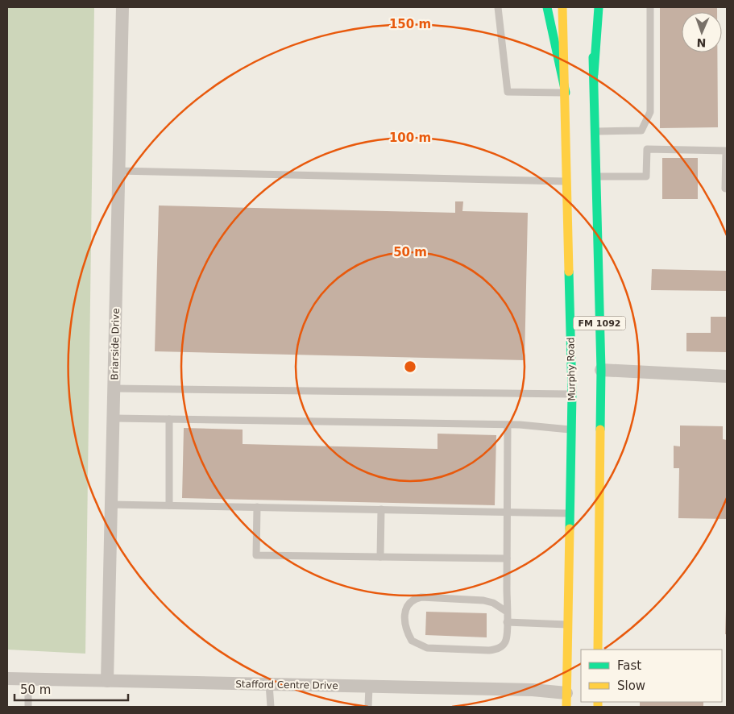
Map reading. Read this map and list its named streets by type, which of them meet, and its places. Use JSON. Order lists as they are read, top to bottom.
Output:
{
  "streets": {
    "main road": ["FM 1092", "Murphy Road"],
    "street": ["Briarside Drive", "Stafford Centre Drive"]
  },
  "crossings": [
    ["Briarside Drive", "Stafford Centre Drive"],
    ["Murphy Road", "Stafford Centre Drive"]
  ],
  "legend": ["Fast", "Slow"],
  "scale_bar": "50 m",
  "north": "bottom",
  "rings": ["150 m", "100 m", "50 m"]
}
